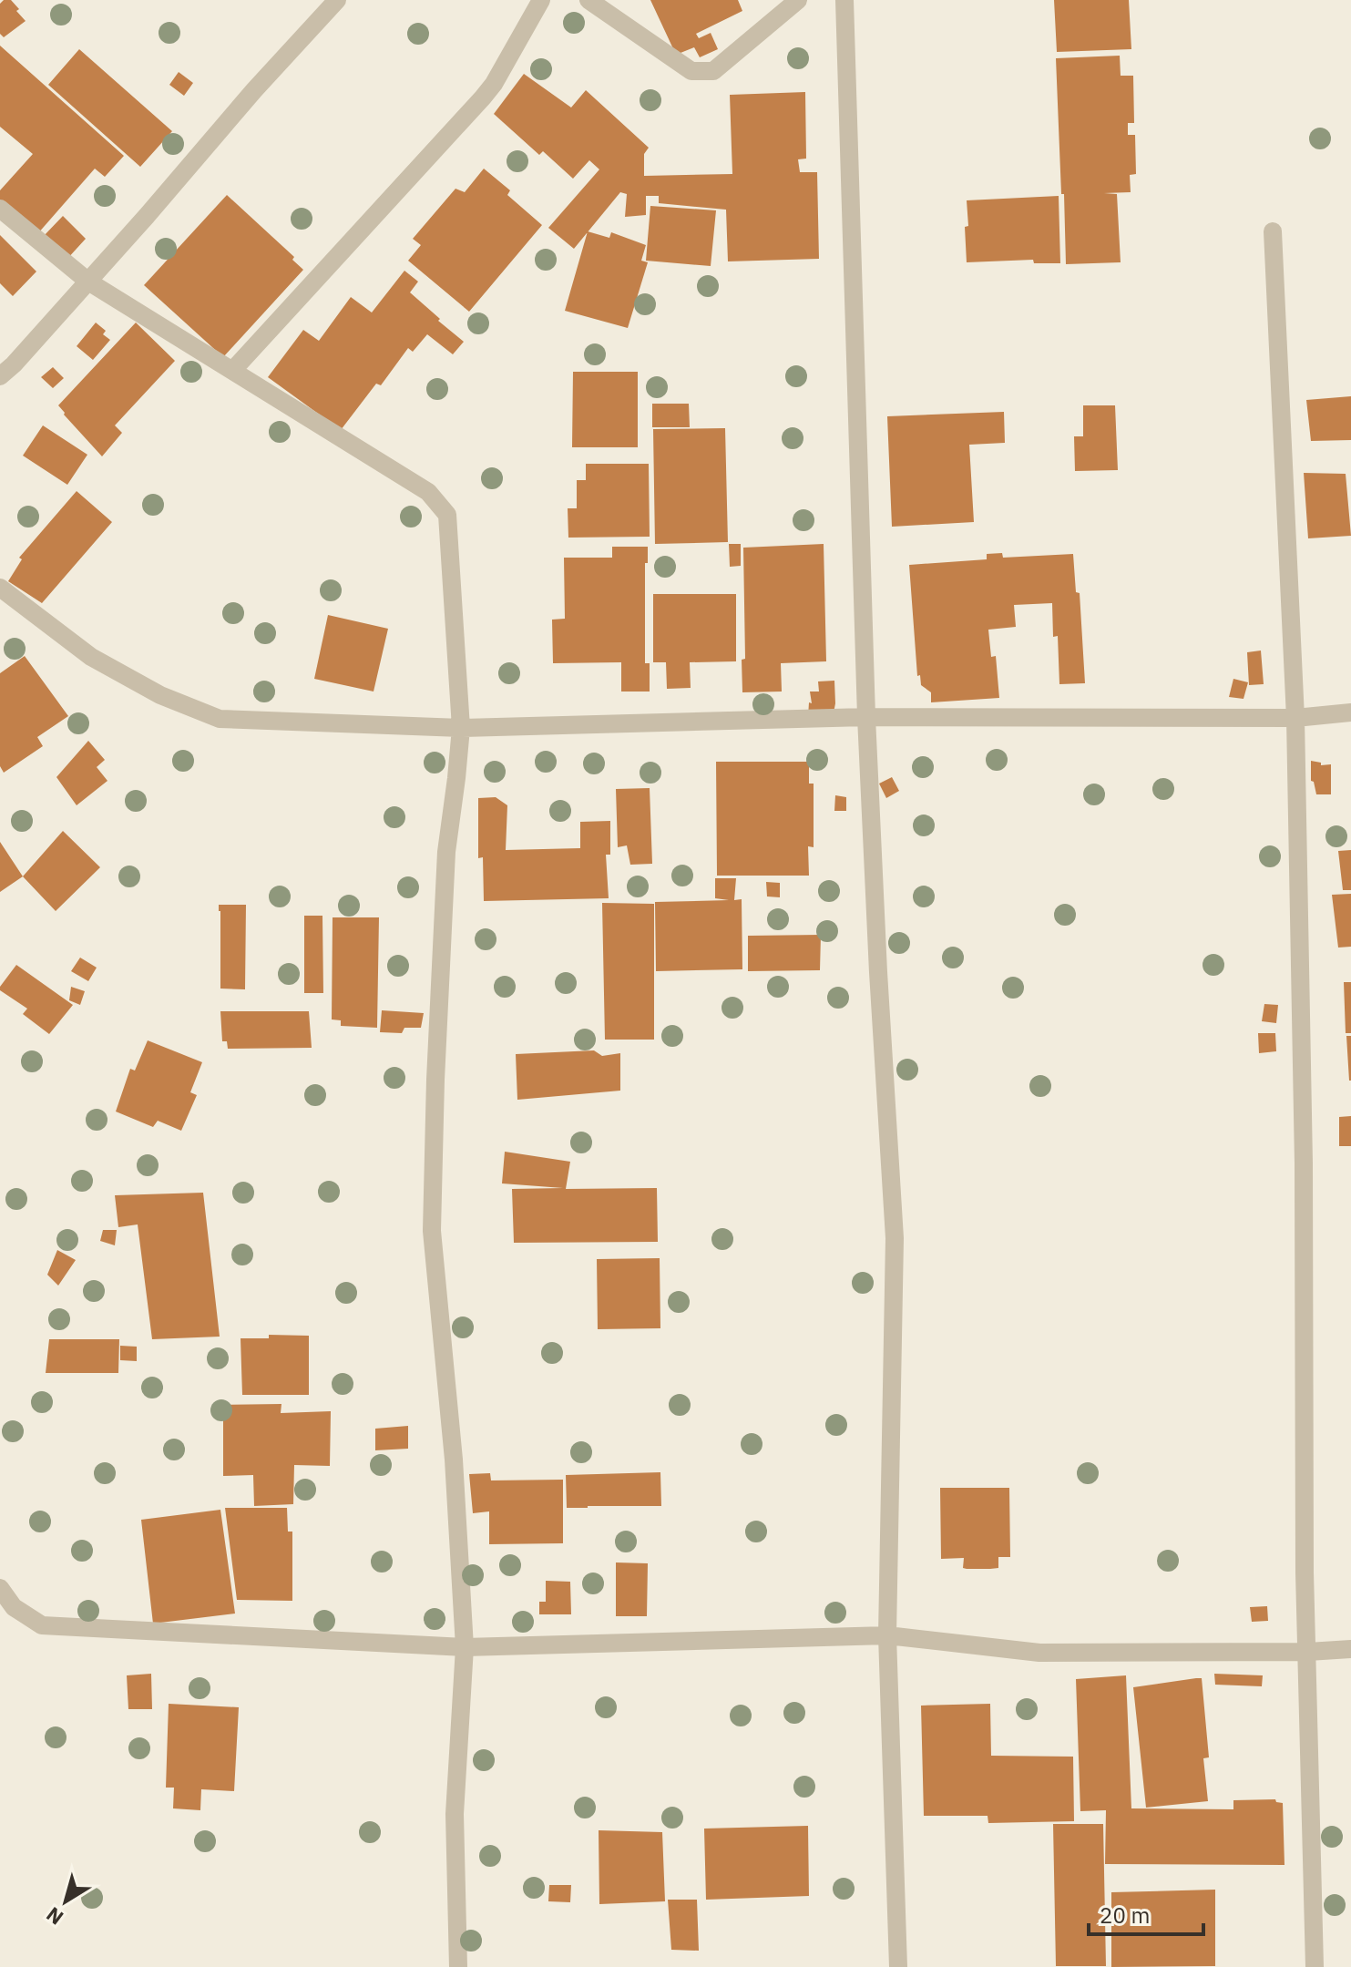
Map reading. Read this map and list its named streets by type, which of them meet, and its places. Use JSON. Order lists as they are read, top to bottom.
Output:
{
  "scale_bar": "20 m",
  "north": "bottom left"
}
